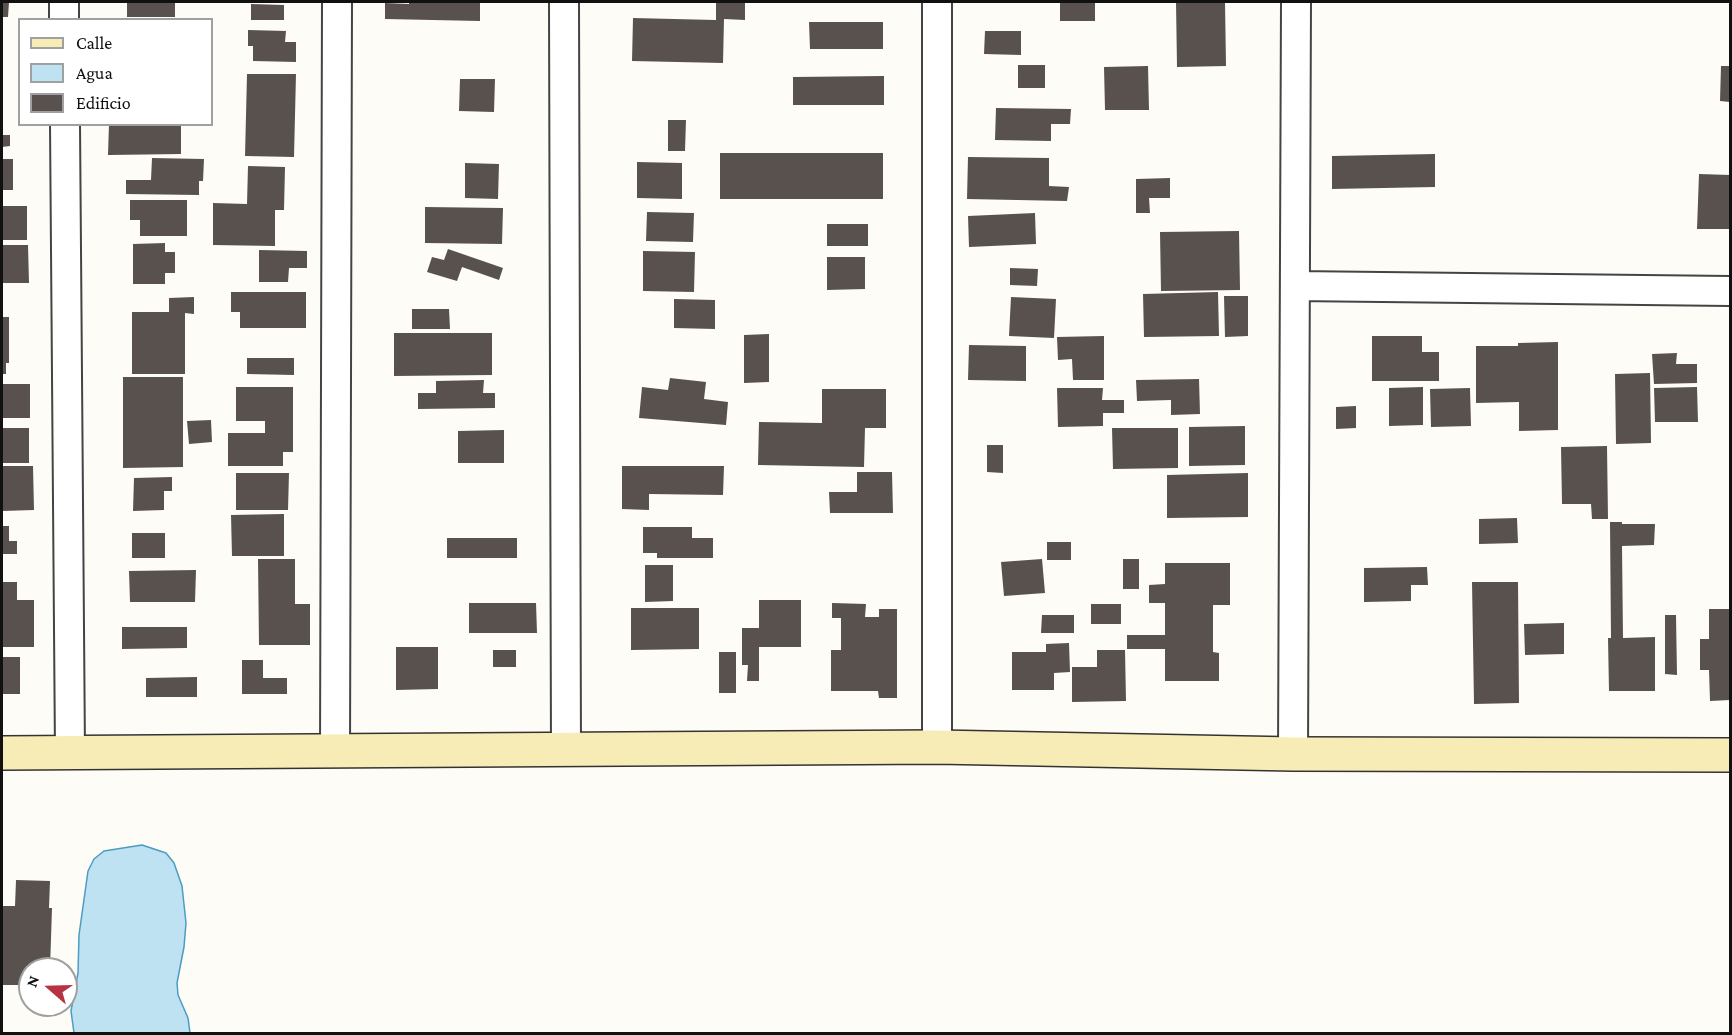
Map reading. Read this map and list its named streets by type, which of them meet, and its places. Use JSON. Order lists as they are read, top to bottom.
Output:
{
  "legend": ["Calle", "Agua", "Edificio"],
  "north": "left"
}
